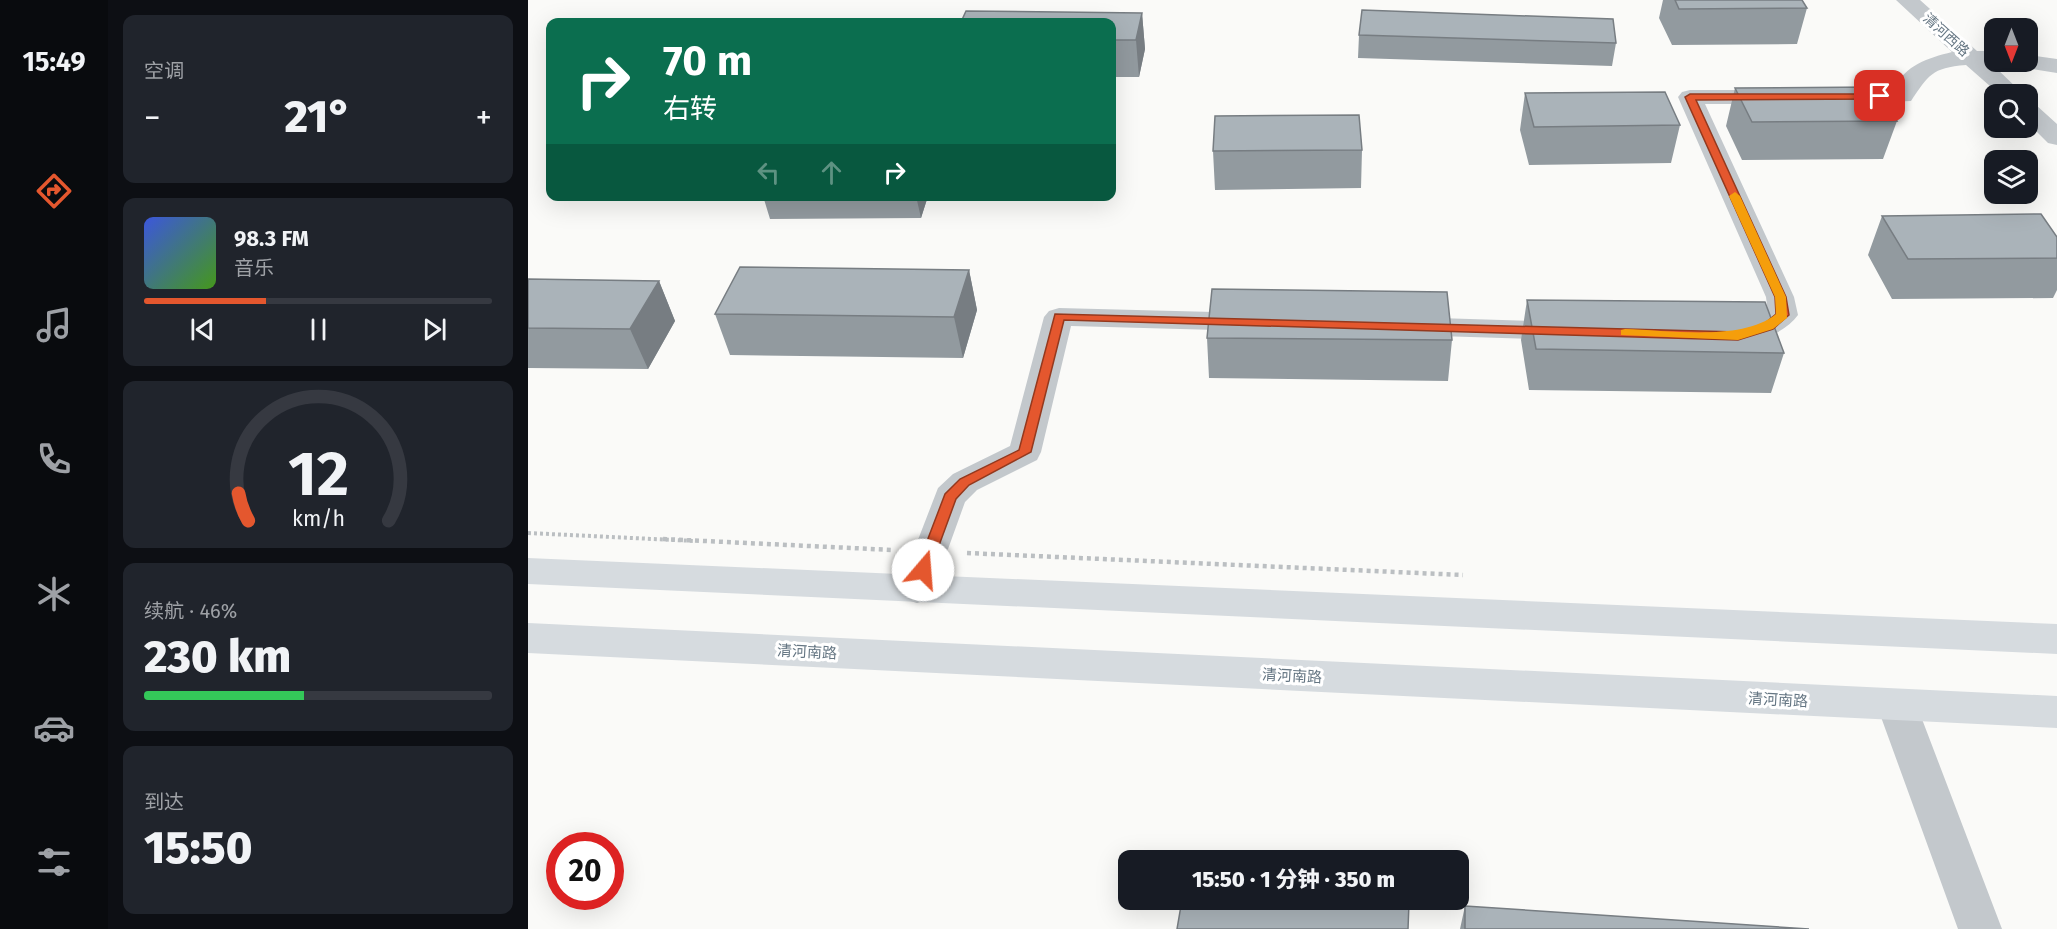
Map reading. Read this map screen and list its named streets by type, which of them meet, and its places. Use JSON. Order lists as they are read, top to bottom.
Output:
{
  "streets": {
    "main road": ["清河南路"],
    "street": ["清河西路"]
  },
  "north": "bottom",
  "page": {
    "tabs": "15:49",
    "tile": [
      "空调",
      ["续航 · 46%", "230 km"],
      ["到达", "15:50"]
    ],
    "turn": ["70 m", "右转"],
    "heat": ["−", "21°", "+"],
    "song": ["98.3 FM", "音乐"],
    "limit": "20",
    "trip": "15:50 · 1 分钟 · 350 m",
    "gauge": ["12", "km/h"]
  }
}
